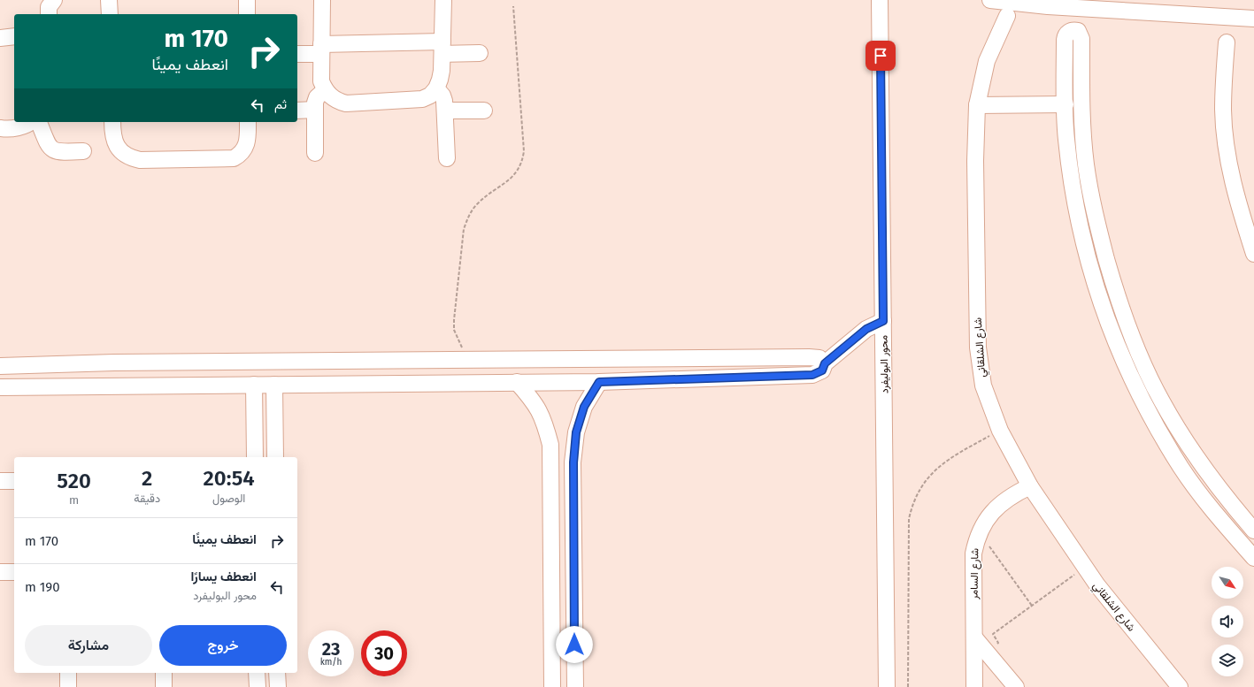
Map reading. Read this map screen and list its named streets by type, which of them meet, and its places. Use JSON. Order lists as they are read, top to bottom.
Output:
{
  "streets": {
    "street": ["شارع الشلقاني", "محور البوليفرد", "شارع السامر"]
  },
  "crossings": [
    ["شارع الشلقاني", "شارع السامر"]
  ],
  "north": "bottom right",
  "page": {
    "turn": ["170 m", "انعطف يمينًا"],
    "then": "ثم",
    "eta": [
      "20:54",
      "الوصول",
      "2",
      "دقيقة",
      "520",
      "m"
    ],
    "list": [
      {
        "name": "انعطف يمينًا",
        "value": "170 m"
      },
      {
        "name": "انعطف يسارًا",
        "note": "محور البوليفرد",
        "value": "190 m"
      }
    ],
    "buttons": ["خروج", "مشاركة"],
    "speed": "23 km/h",
    "limit": "30"
  }
}
